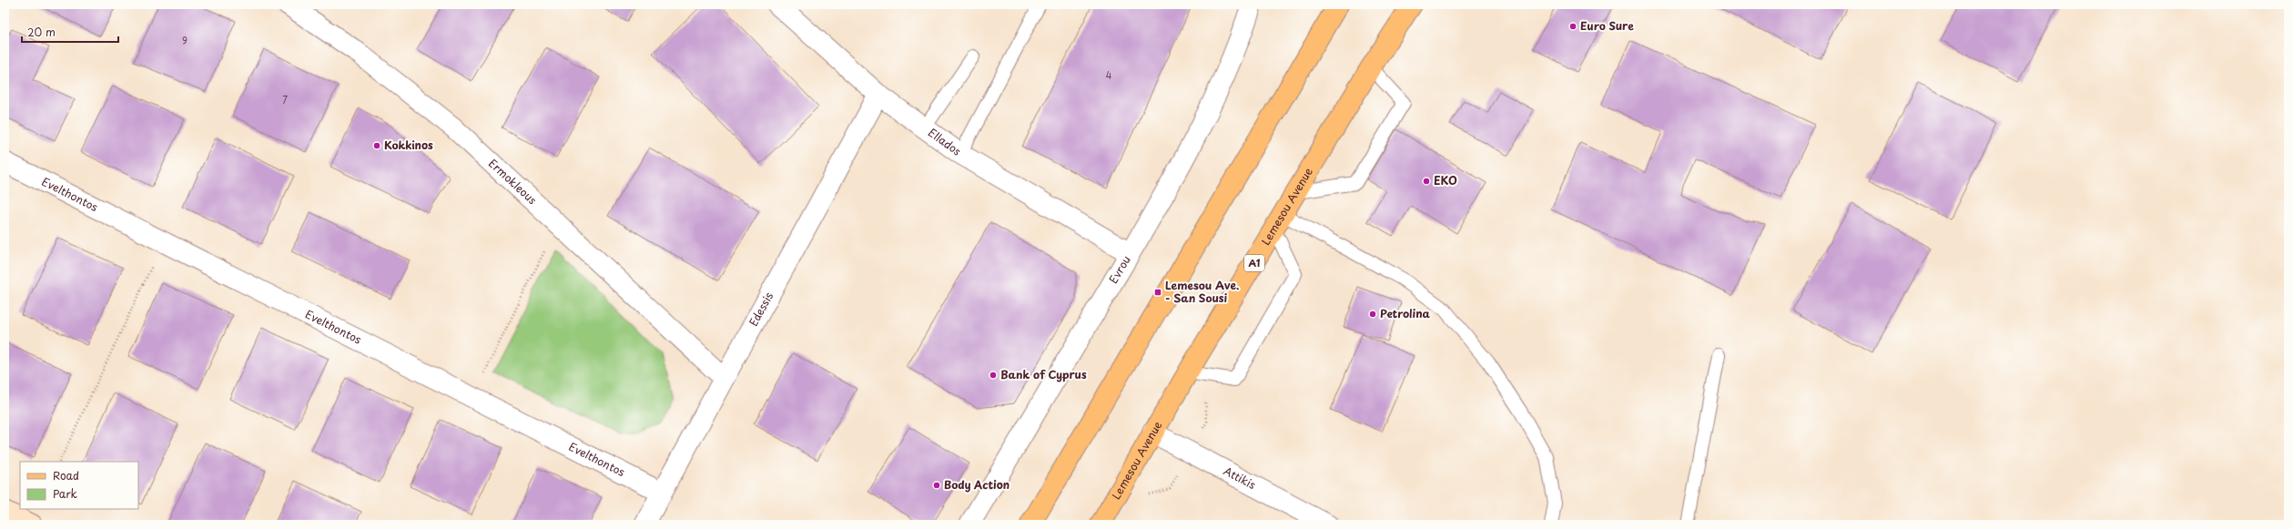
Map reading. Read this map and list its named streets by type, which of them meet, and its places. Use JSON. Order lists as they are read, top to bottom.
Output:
{
  "streets": {
    "main road": ["Lemesou Avenue", "A1"],
    "street": [
      "Ellados",
      "Ermokleous",
      "Evelthontos",
      "Evrou",
      "Edessis",
      "Attikis"
    ]
  },
  "crossings": [
    ["Ellados", "Evrou"],
    ["Ellados", "Edessis"],
    ["Ermokleous", "Edessis"],
    ["Evelthontos", "Edessis"],
    ["Lemesou Avenue", "Attikis"]
  ],
  "places": {
    "other": [
      "Euro Sure",
      "Kokkinos",
      "EKO",
      "Petrolina",
      "Bank of Cyprus",
      "Body Action"
    ],
    "transit": ["Lemesou Ave. - San Sousi"]
  },
  "house_numbers": ["9", "4", "7"],
  "legend": ["Road", "Park"],
  "scale_bar": "20 m"
}
